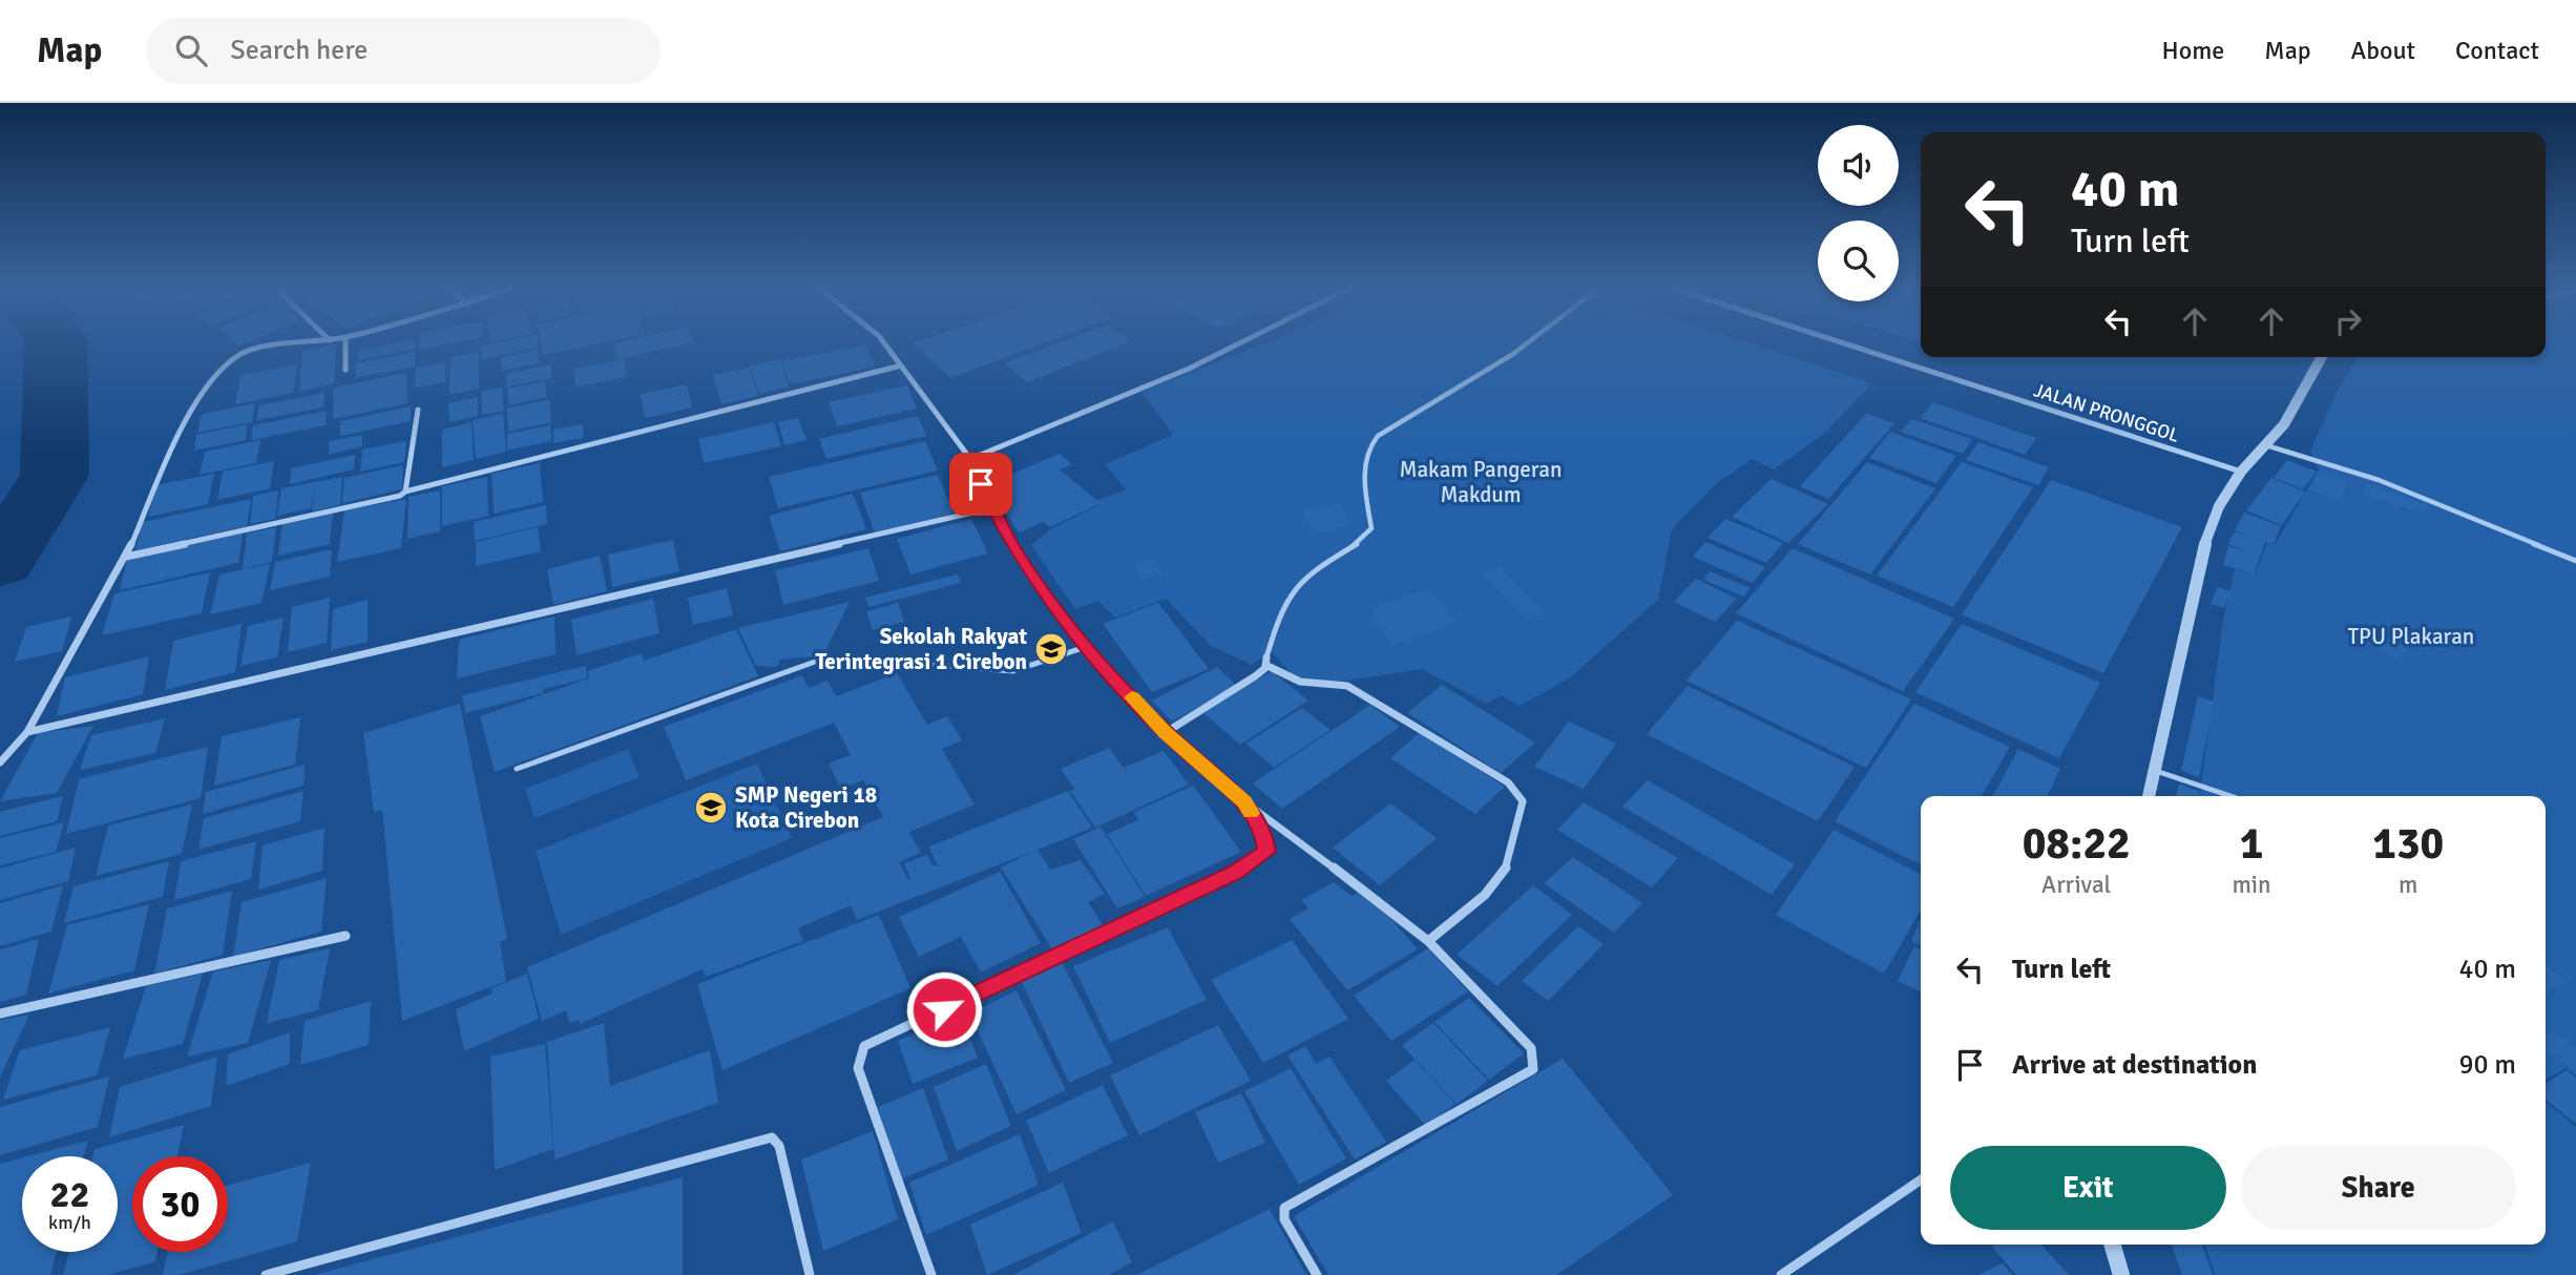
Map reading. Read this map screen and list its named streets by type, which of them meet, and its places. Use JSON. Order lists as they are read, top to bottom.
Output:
{
  "streets": {
    "street": ["JALAN PRONGGOL"]
  },
  "parks": ["Makam Pangeran Makdum", "TPU Plakaran"],
  "places": {
    "school or university": ["Sekolah Rakyat Terintegrasi 1 Cirebon", "SMP Negeri 18 Kota Cirebon"]
  },
  "page": {
    "header": "Map",
    "search": "Search here",
    "nav": [
      "Home",
      "Map",
      "About",
      "Contact"
    ],
    "turn": ["40 m", "Turn left"],
    "eta": [
      "08:22",
      "Arrival",
      "1",
      "min",
      "130",
      "m"
    ],
    "list": [
      {
        "name": "Turn left",
        "value": "40 m"
      },
      {
        "name": "Arrive at destination",
        "value": "90 m"
      }
    ],
    "buttons": ["Exit", "Share"],
    "speed": "22 km/h",
    "limit": "30"
  }
}
